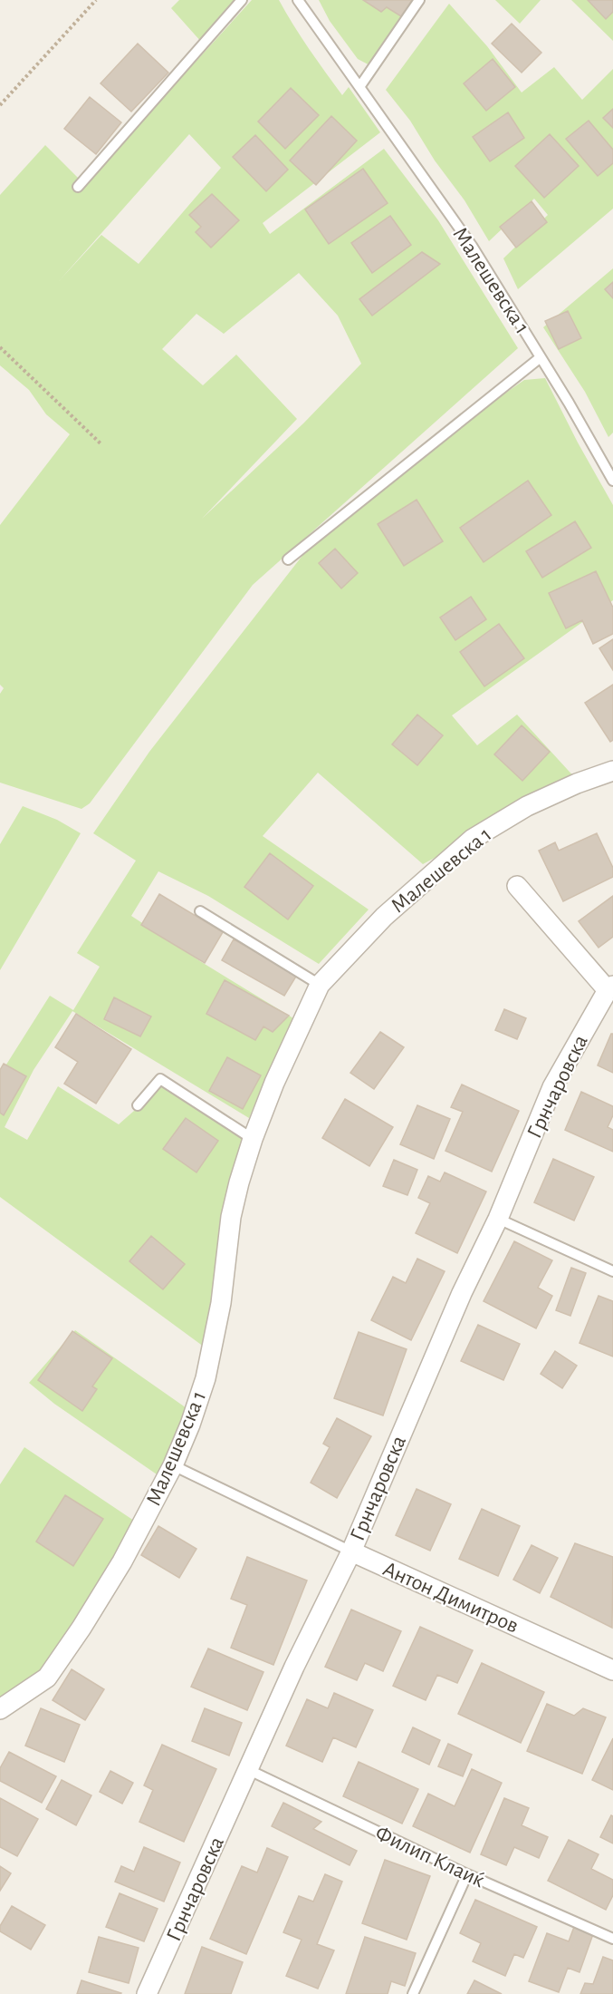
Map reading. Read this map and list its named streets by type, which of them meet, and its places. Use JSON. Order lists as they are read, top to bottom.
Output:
{
  "streets": {
    "street": ["Малешевска 1", "Грнчаровска", "Антон Димитров"],
    "lane": ["Филип Клаиќ"]
  },
  "crossings": [
    ["Малешевска 1", "Антон Димитров"],
    ["Грнчаровска", "Антон Димитров"],
    ["Грнчаровска", "Филип Клаиќ"]
  ]
}
